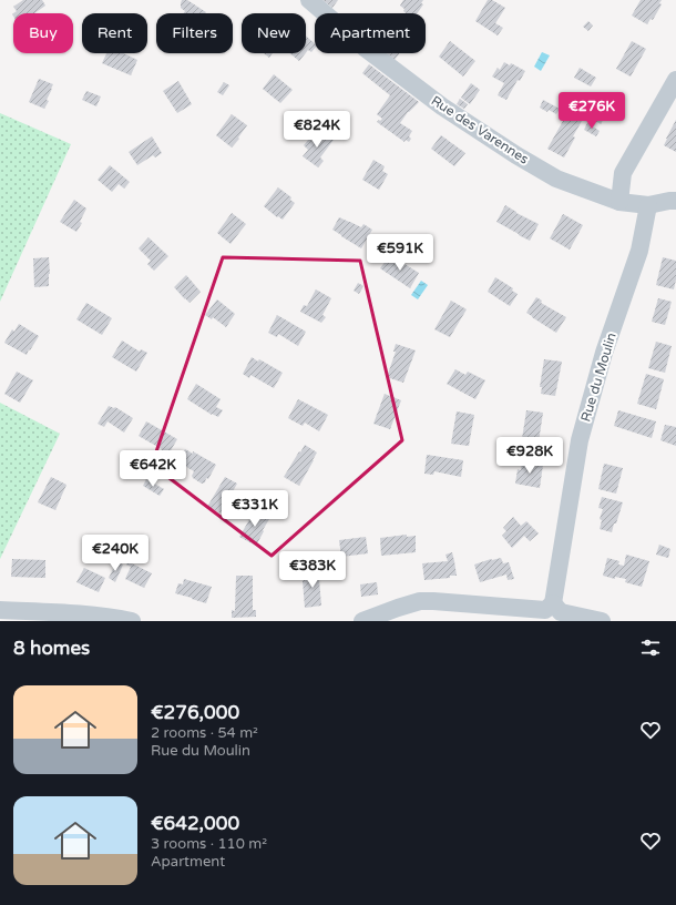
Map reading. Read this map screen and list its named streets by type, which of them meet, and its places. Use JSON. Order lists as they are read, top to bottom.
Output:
{
  "streets": {
    "street": ["Rue des Varennes", "Rue du Moulin"]
  },
  "crossings": [
    ["Rue des Varennes", "Rue du Moulin"]
  ],
  "page": {
    "chip": [
      "Buy",
      "Rent",
      "Filters",
      "New",
      "Apartment"
    ],
    "price": [
      "€276K",
      "€824K",
      "€591K",
      "€928K",
      "€642K",
      "€331K",
      "€240K",
      "€383K"
    ],
    "heading": "8 homes",
    "list": [
      {
        "name": "€276,000",
        "note": "2 rooms · 54 m² · Rue du Moulin"
      },
      {
        "name": "€642,000",
        "note": "3 rooms · 110 m² · Apartment"
      }
    ]
  }
}
